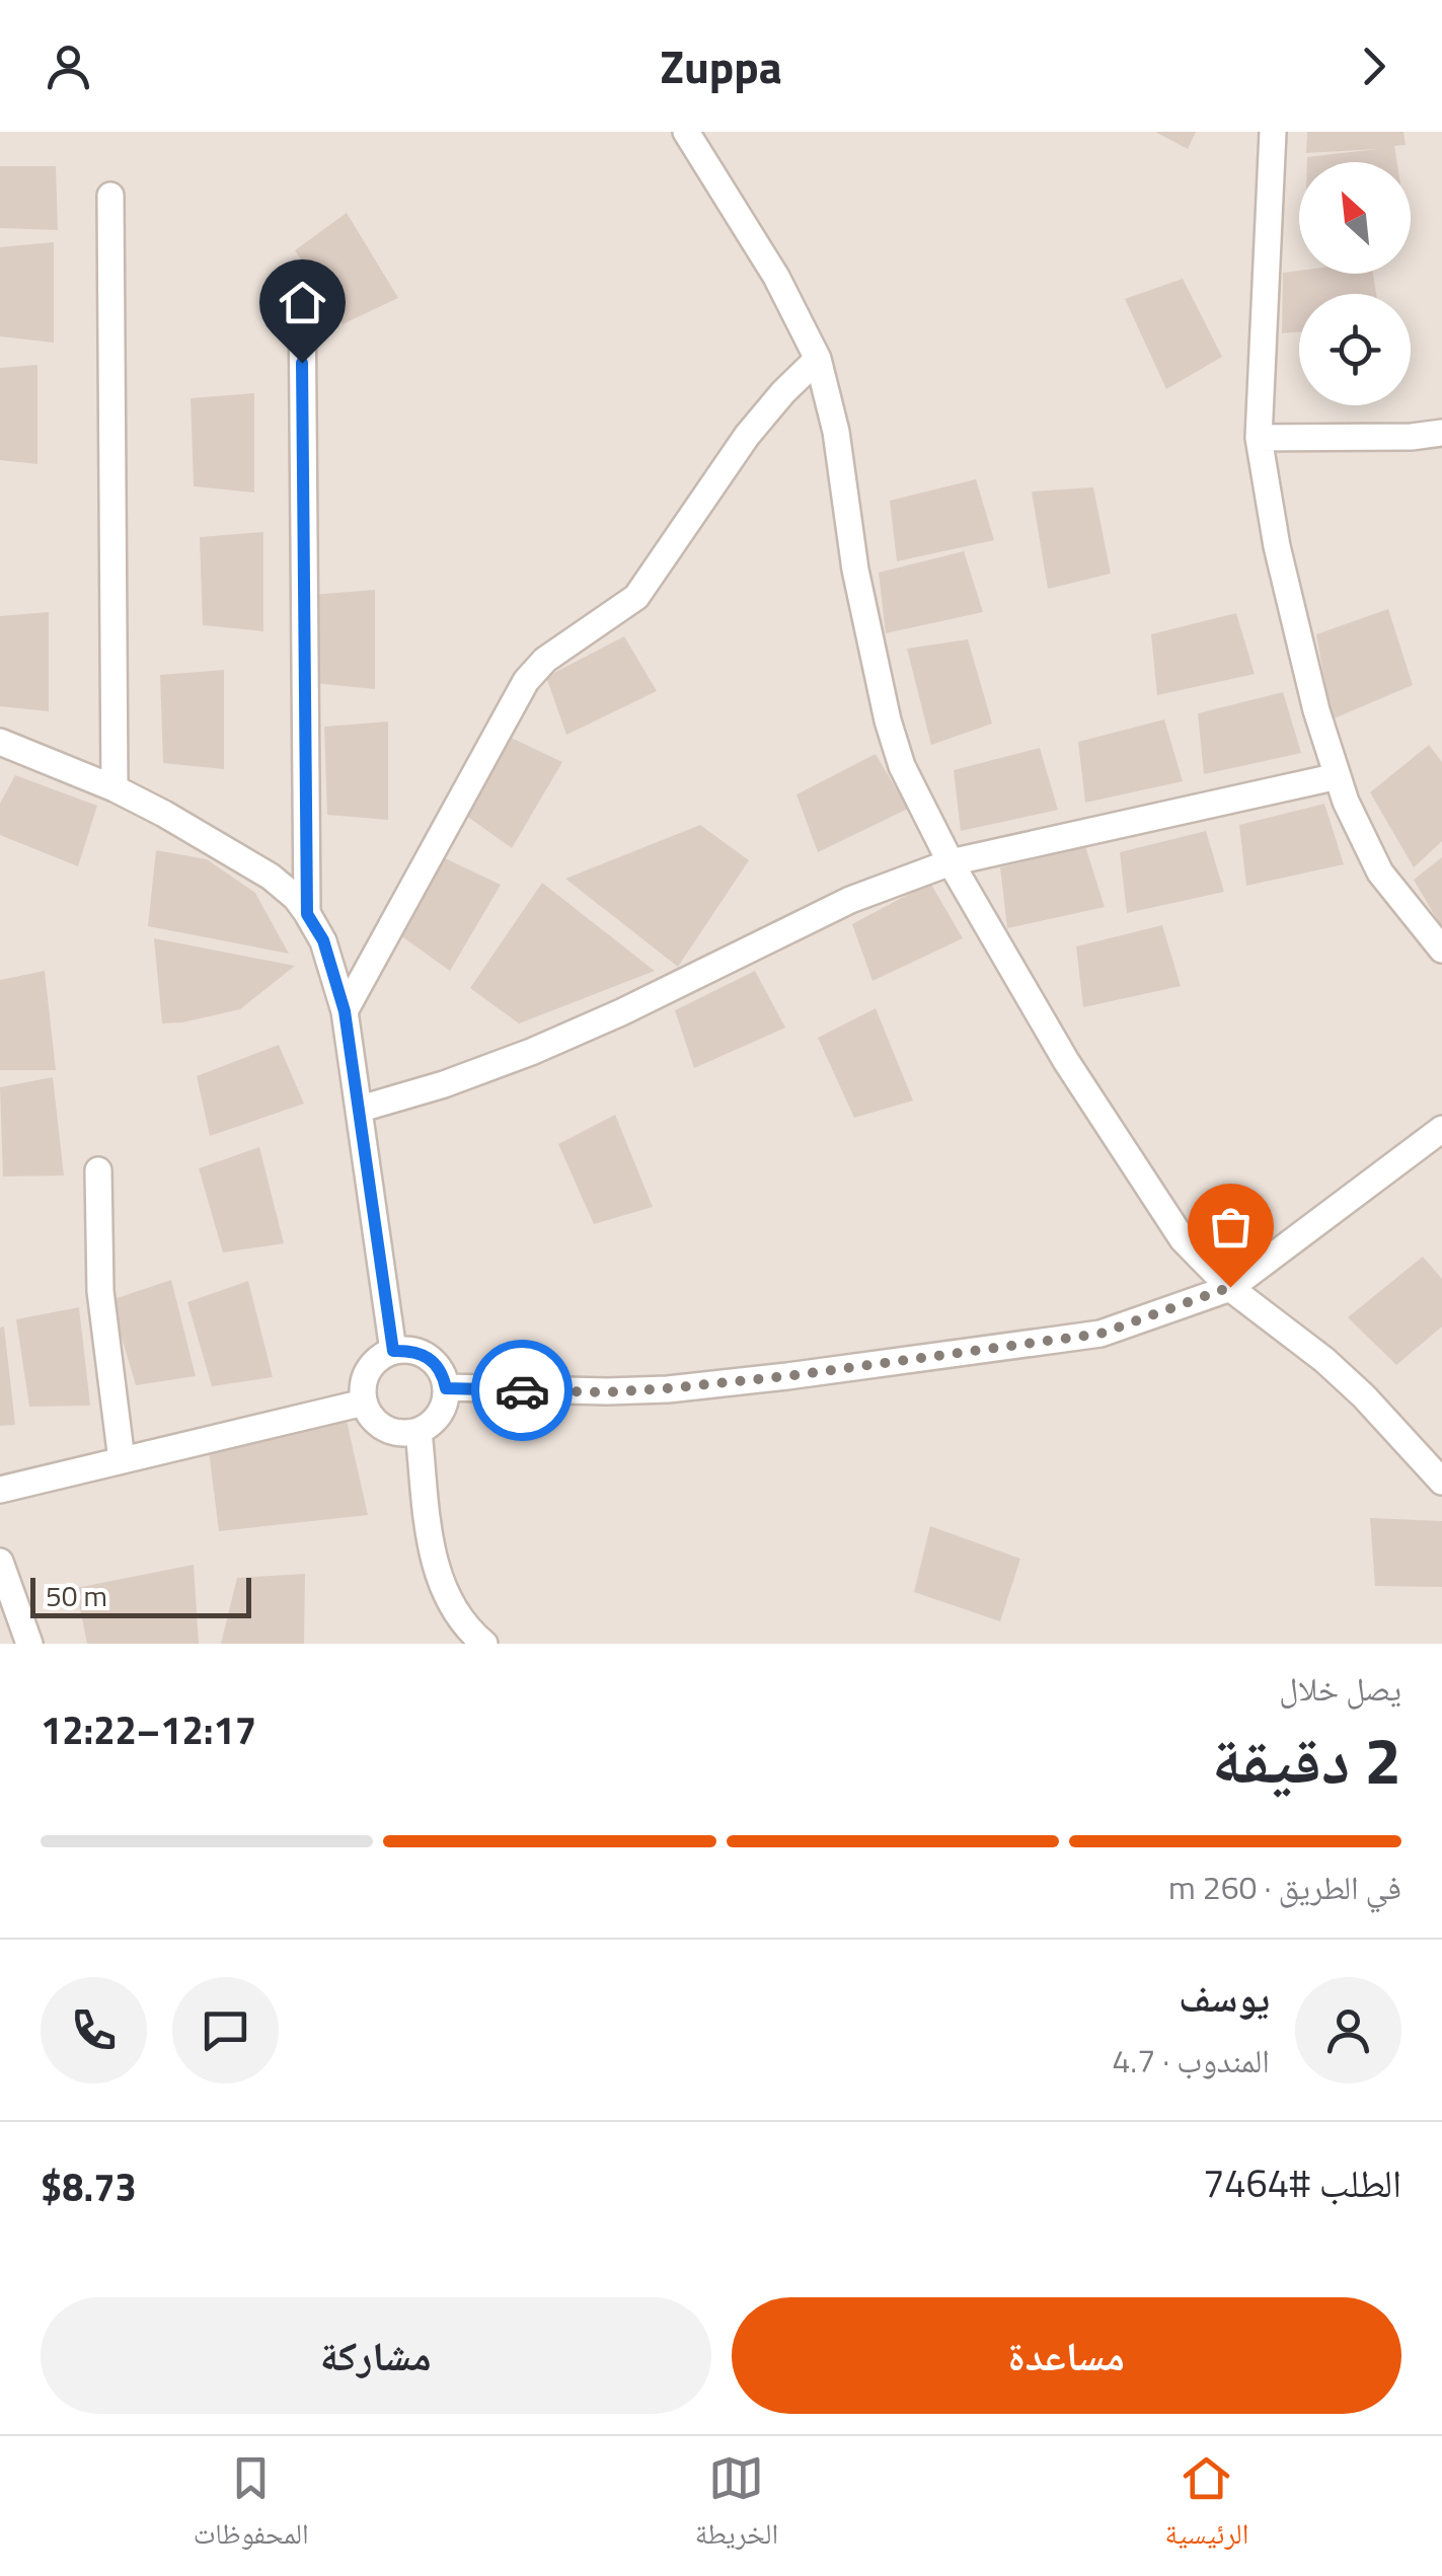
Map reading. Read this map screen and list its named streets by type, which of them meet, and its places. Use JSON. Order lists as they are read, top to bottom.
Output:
{
  "scale_bar": "50 m",
  "north": "top left",
  "page": {
    "header": "Zuppa",
    "scale": "50 m",
    "heading": ["2 دقيقة", "يصل خلال", "12:17–12:22"],
    "panel": [
      "يوسف",
      "المندوب · 4.7",
      "الطلب #7464",
      "$8.73"
    ],
    "bar": "في الطريق · 260 m",
    "buttons": ["مساعدة", "مشاركة"],
    "tabs": ["الرئيسية", "الخريطة", "المحفوظات"]
  }
}
